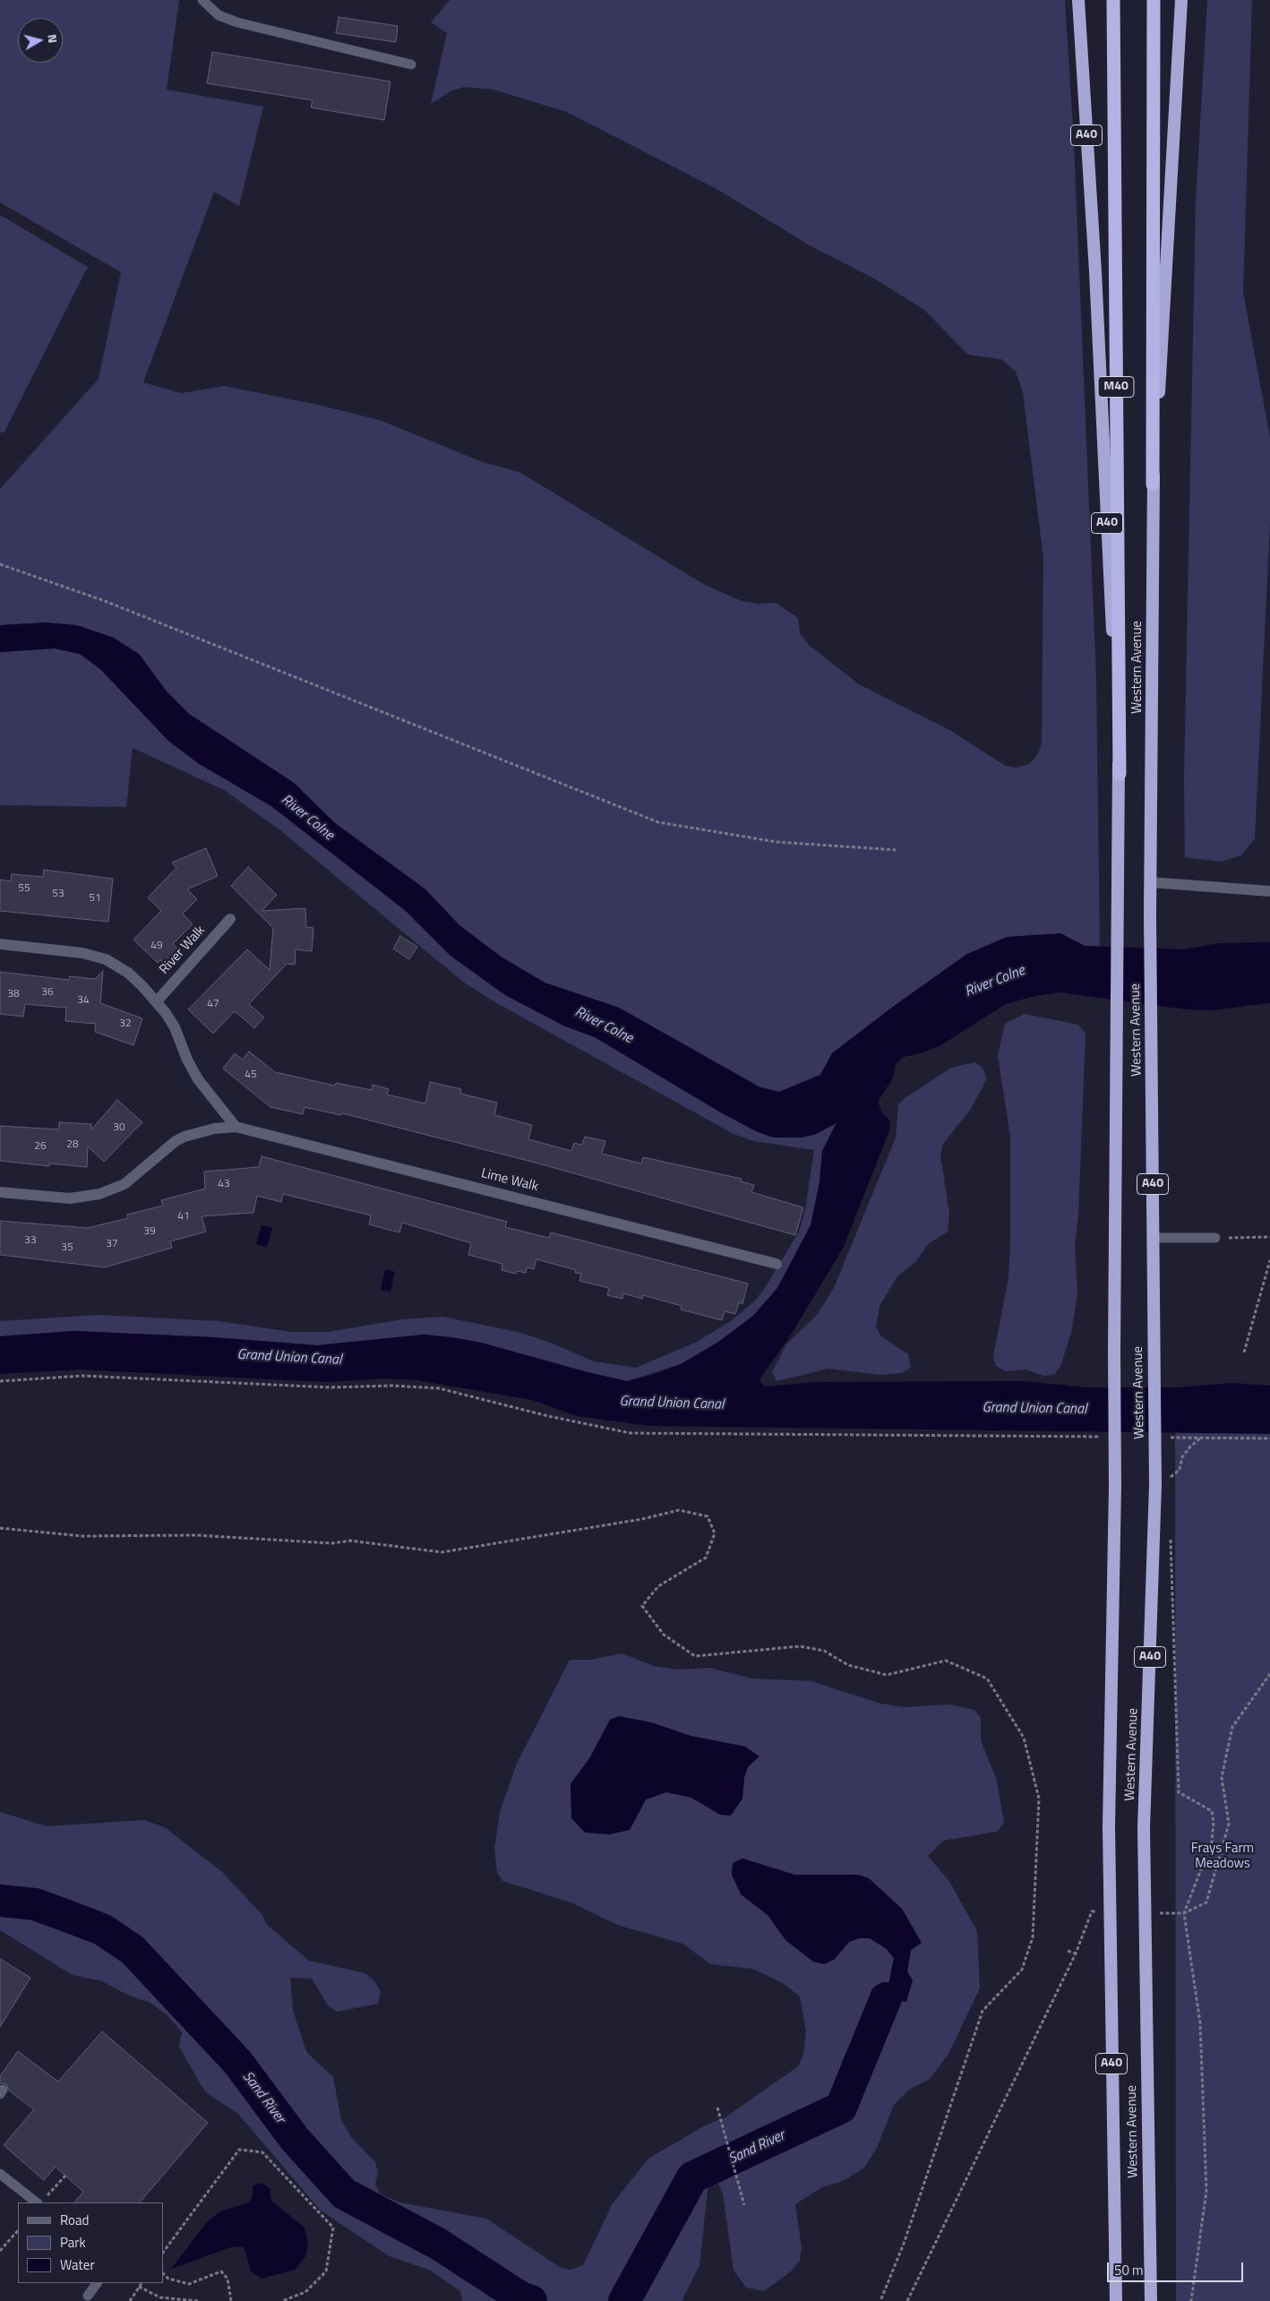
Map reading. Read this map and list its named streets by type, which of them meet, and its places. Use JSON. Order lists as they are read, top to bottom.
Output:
{
  "streets": {
    "highway": ["A40", "M40", "Western Avenue"],
    "street": ["River Walk", "Lime Walk"]
  },
  "crossings": [
    ["A40", "M40"],
    ["A40", "Western Avenue"],
    ["M40", "Western Avenue"]
  ],
  "water": ["River Colne", "Grand Union Canal", "Sand River"],
  "parks": ["Frays Farm Meadows"],
  "house_numbers": [
    "55",
    "53",
    "51",
    "49",
    "36",
    "38",
    "34",
    "47",
    "32",
    "45",
    "30",
    "28",
    "26",
    "43",
    "41",
    "39",
    "33",
    "37",
    "35"
  ],
  "legend": ["Road", "Park", "Water"],
  "scale_bar": "50 m",
  "north": "right"
}
